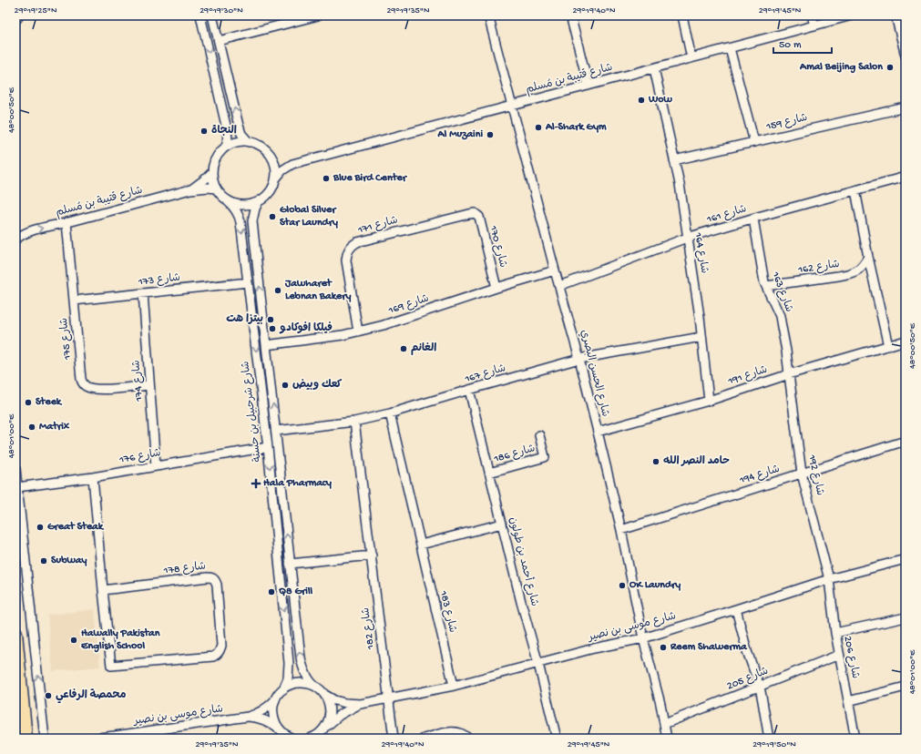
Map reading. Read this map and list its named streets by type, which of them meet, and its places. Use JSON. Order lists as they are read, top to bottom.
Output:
{
  "streets": {
    "street": [
      "شارع قتيبة بن مُسلم",
      "شارع 159",
      "شارع 161",
      "شارع 171",
      "شارع 170",
      "شارع 164",
      "شارع 162",
      "شارع 173",
      "شارع 163",
      "شارع 169",
      "شارع 175",
      "شارع الحسن البصري",
      "شارع 167",
      "شارع 191",
      "شارع 174",
      "شارع شرحبيل بن حسنة",
      "شارع 186",
      "شارع 176",
      "شارع 194",
      "شارع 192",
      "شارع أحمد بن طولون",
      "شارع 178",
      "شارع 183",
      "شارع موسى بن نصير",
      "شارع 182",
      "شارع 206",
      "شارع 205"
    ]
  },
  "crossings": [
    ["شارع قتيبة بن مُسلم", "شارع 164"],
    ["شارع قتيبة بن مُسلم", "شارع 175"],
    ["شارع قتيبة بن مُسلم", "شارع الحسن البصري"],
    ["شارع قتيبة بن مُسلم", "شارع شرحبيل بن حسنة"],
    ["شارع 159", "شارع 164"],
    ["شارع 161", "شارع 164"],
    ["شارع 161", "شارع 163"],
    ["شارع 161", "شارع الحسن البصري"],
    ["شارع 171", "شارع 170"],
    ["شارع 171", "شارع 169"],
    ["شارع 170", "شارع 169"],
    ["شارع 164", "شارع 167"],
    ["شارع 164", "شارع 191"],
    ["شارع 162", "شارع 163"],
    ["شارع 173", "شارع 175"],
    ["شارع 173", "شارع 174"],
    ["شارع 173", "شارع شرحبيل بن حسنة"],
    ["شارع 163", "شارع 191"],
    ["شارع 163", "شارع 192"],
    ["شارع 169", "شارع الحسن البصري"],
    ["شارع 169", "شارع شرحبيل بن حسنة"],
    ["شارع 175", "شارع 174"],
    ["شارع الحسن البصري", "شارع 167"],
    ["شارع الحسن البصري", "شارع 191"],
    ["شارع الحسن البصري", "شارع 194"],
    ["شارع الحسن البصري", "شارع موسى بن نصير"],
    ["شارع الحسن البصري", "شارع 205"],
    ["شارع 167", "شارع شرحبيل بن حسنة"],
    ["شارع 167", "شارع أحمد بن طولون"],
    ["شارع 167", "شارع 183"],
    ["شارع 167", "شارع 182"],
    ["شارع 191", "شارع 192"],
    ["شارع 174", "شارع 176"],
    ["شارع شرحبيل بن حسنة", "شارع 176"],
    ["شارع شرحبيل بن حسنة", "شارع موسى بن نصير"],
    ["شارع 186", "شارع أحمد بن طولون"],
    ["شارع 194", "شارع 192"],
    ["شارع 192", "شارع موسى بن نصير"],
    ["شارع 192", "شارع 206"],
    ["شارع أحمد بن طولون", "شارع موسى بن نصير"],
    ["شارع 183", "شارع موسى بن نصير"],
    ["شارع موسى بن نصير", "شارع 182"],
    ["شارع موسى بن نصير", "شارع 206"],
    ["شارع 206", "شارع 205"]
  ],
  "places": {
    "other": [
      "Amal Beijing Salon",
      "Wow",
      "Al-Shark Gym",
      "النجاة",
      "Al Muzaini",
      "Blue Bird Center",
      "Global Silver Star Laundry",
      "Jawharet Lebnan Bakery",
      "بيتزا هت",
      "فيلكا افوكادو",
      "الغانم",
      "كعك وبيض",
      "Steek",
      "Matrix",
      "حامد النصر الله",
      "Great Steak",
      "Subway",
      "OK Laundry",
      "Q8 Grill",
      "Hawally Pakistan English School",
      "Reem Shawerma",
      "محمصة الرفاعي"
    ],
    "health": ["Hala Pharmacy"]
  },
  "scale_bar": "50 m",
  "coordinates": [
    "29°19'25\"N",
    "29°19'30\"N",
    "29°19'35\"N",
    "29°19'40\"N",
    "29°19'45\"N",
    "48°00'50\"E",
    "48°01'00\"E",
    "29°19'50\"N"
  ]
}
